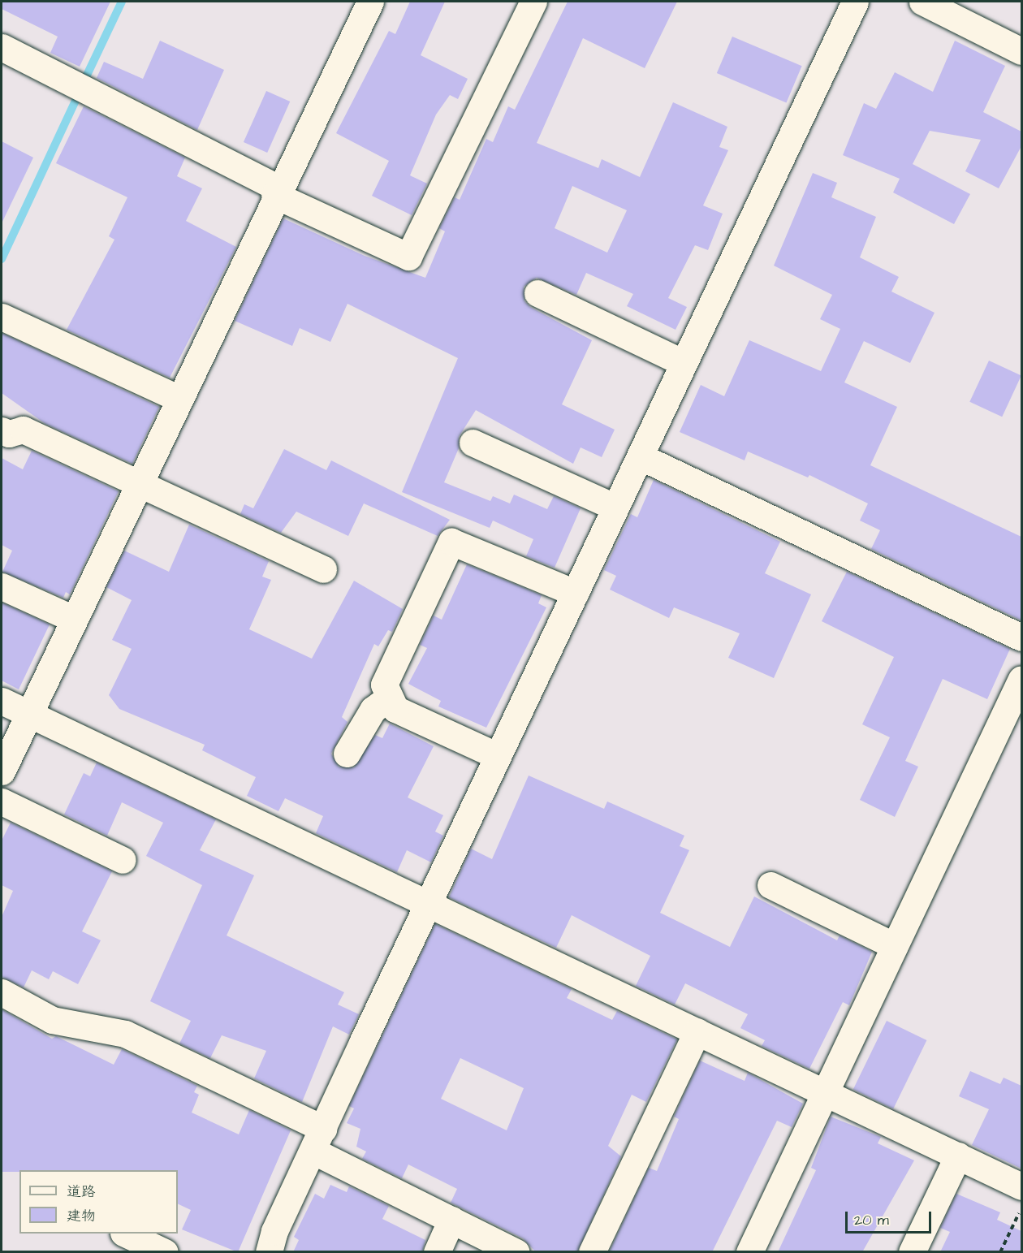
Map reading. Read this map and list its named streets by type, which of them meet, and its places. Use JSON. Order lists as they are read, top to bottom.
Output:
{
  "legend": ["道路", "建物"],
  "scale_bar": "20 m"
}
